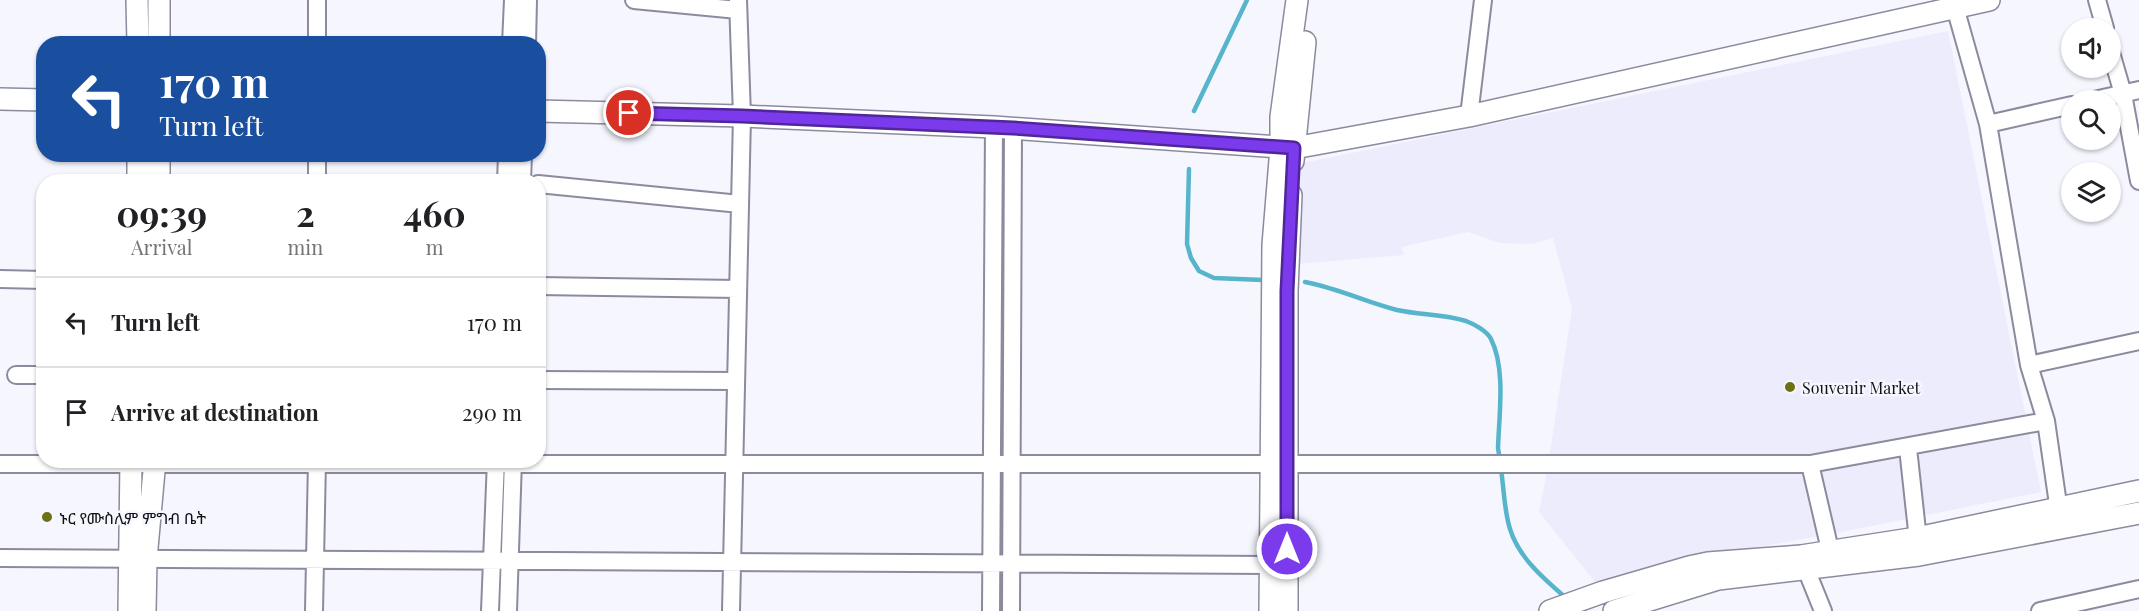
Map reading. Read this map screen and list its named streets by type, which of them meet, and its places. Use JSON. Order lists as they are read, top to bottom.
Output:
{
  "places": ["Souvenir Market", "ኑር የሙስሊም ምግብ ቤት"],
  "page": {
    "turn": ["170 m", "Turn left"],
    "eta": [
      "09:39",
      "Arrival",
      "2",
      "min",
      "460",
      "m"
    ],
    "list": [
      {
        "name": "Turn left",
        "value": "170 m"
      },
      {
        "name": "Arrive at destination",
        "value": "290 m"
      }
    ]
  }
}
